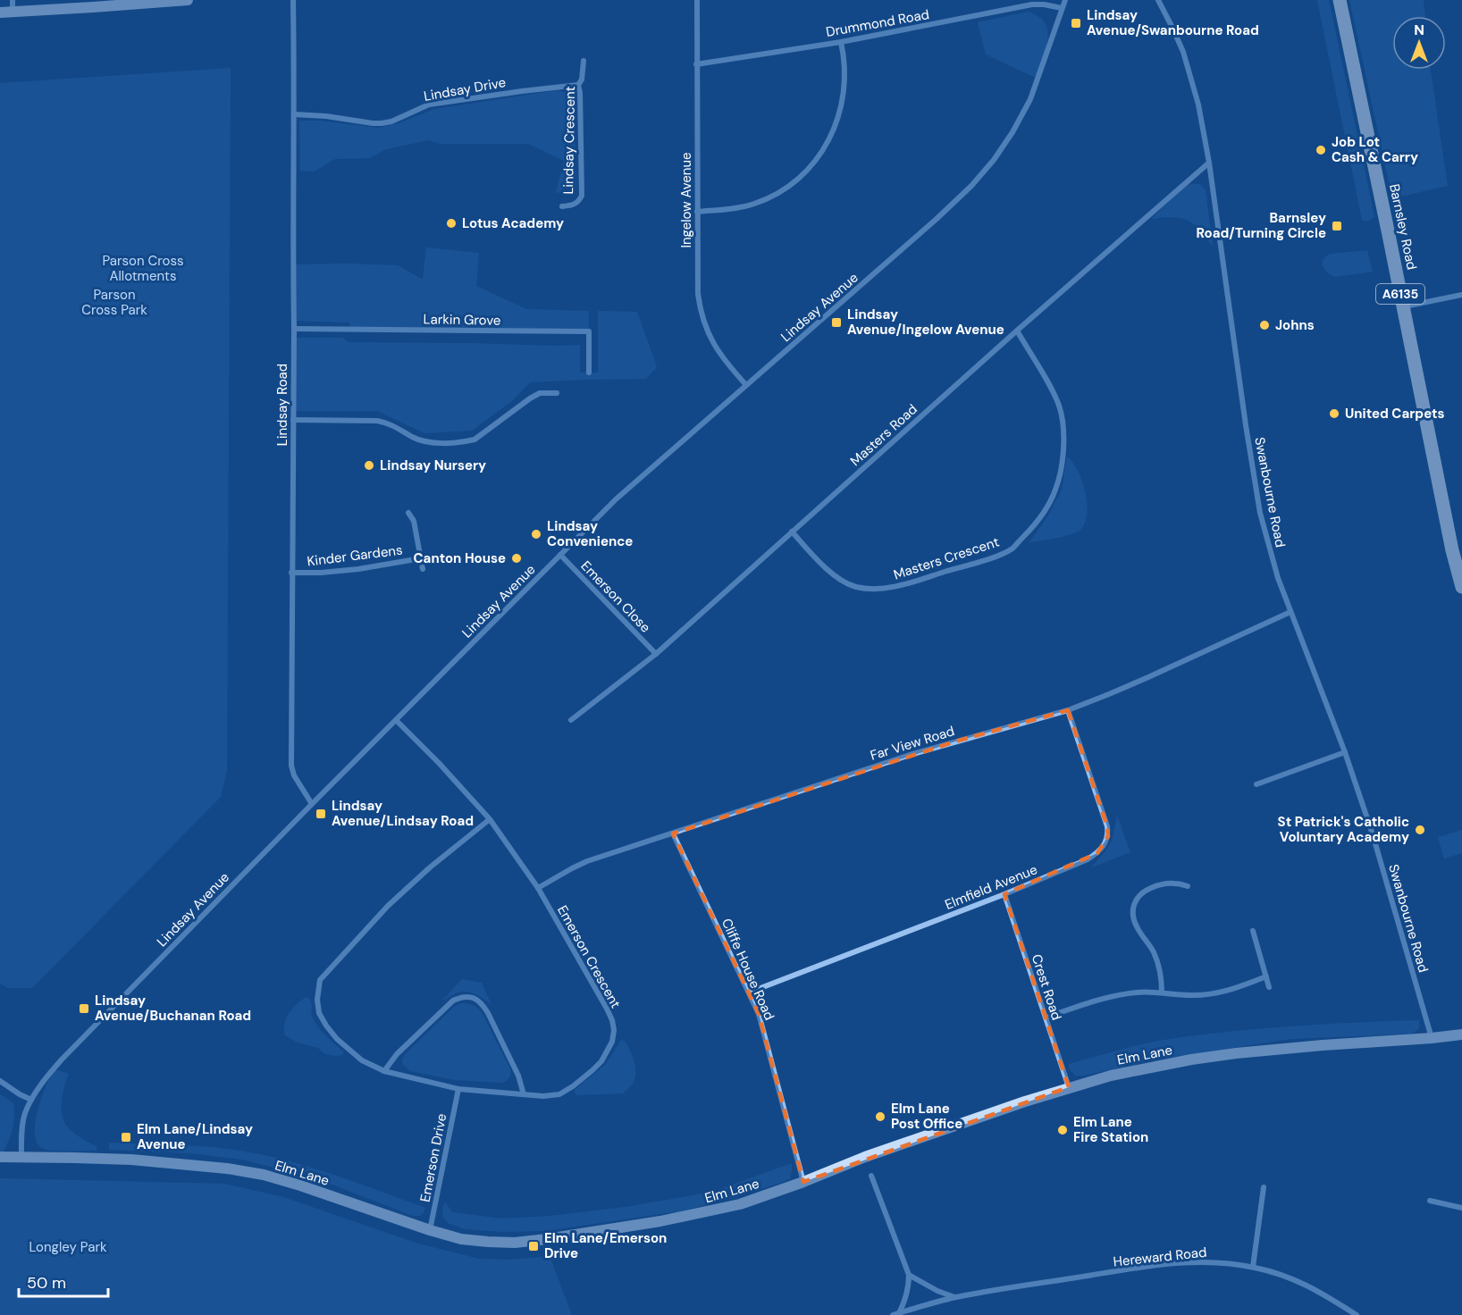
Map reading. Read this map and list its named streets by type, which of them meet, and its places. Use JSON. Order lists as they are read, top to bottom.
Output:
{
  "streets": {
    "main road": ["Barnsley Road", "A6135"],
    "street": [
      "Drummond Road",
      "Lindsay Drive",
      "Lindsay Crescent",
      "Ingelow Avenue",
      "Lindsay Avenue",
      "Larkin Grove",
      "Lindsay Road",
      "Masters Road",
      "Swanbourne Road",
      "Kinder Gardens",
      "Masters Crescent",
      "Emerson Close",
      "Far View Road",
      "Elmfield Avenue",
      "Emerson Crescent",
      "Cliffe House Road",
      "Crest Road",
      "Elm Lane",
      "Emerson Drive",
      "Hereward Road"
    ]
  },
  "crossings": [
    ["Drummond Road", "Ingelow Avenue"],
    ["Drummond Road", "Lindsay Avenue"],
    ["Lindsay Drive", "Lindsay Crescent"],
    ["Lindsay Drive", "Lindsay Road"],
    ["Ingelow Avenue", "Lindsay Avenue"],
    ["Lindsay Avenue", "Lindsay Road"],
    ["Lindsay Avenue", "Emerson Close"],
    ["Lindsay Avenue", "Emerson Crescent"],
    ["Lindsay Avenue", "Elm Lane"],
    ["Larkin Grove", "Lindsay Road"],
    ["Lindsay Road", "Kinder Gardens"],
    ["Masters Road", "Swanbourne Road"],
    ["Masters Road", "Masters Crescent"],
    ["Masters Road", "Emerson Close"],
    ["Swanbourne Road", "Far View Road"],
    ["Swanbourne Road", "Elm Lane"],
    ["Far View Road", "Elmfield Avenue"],
    ["Far View Road", "Emerson Crescent"],
    ["Far View Road", "Cliffe House Road"],
    ["Elmfield Avenue", "Cliffe House Road"],
    ["Elmfield Avenue", "Crest Road"],
    ["Emerson Crescent", "Emerson Drive"],
    ["Cliffe House Road", "Elm Lane"],
    ["Crest Road", "Elm Lane"],
    ["Elm Lane", "Emerson Drive"]
  ],
  "parks": ["Parson Cross Allotments", "Parson Cross Park", "Longley Park"],
  "places": {
    "transit": [
      "Lindsay Avenue/Swanbourne Road",
      "Barnsley Road/Turning Circle",
      "Lindsay Avenue/Ingelow Avenue",
      "Lindsay Avenue/Lindsay Road",
      "Lindsay Avenue/Buchanan Road",
      "Elm Lane/Lindsay Avenue",
      "Elm Lane/Emerson Drive"
    ],
    "other": [
      "Job Lot Cash & Carry",
      "Lotus Academy",
      "Johns",
      "United Carpets",
      "Lindsay Nursery",
      "Lindsay Convenience",
      "Canton House",
      "St Patrick's Catholic Voluntary Academy",
      "Elm Lane Post Office",
      "Elm Lane Fire Station"
    ]
  },
  "scale_bar": "50 m",
  "north": "top"
}
